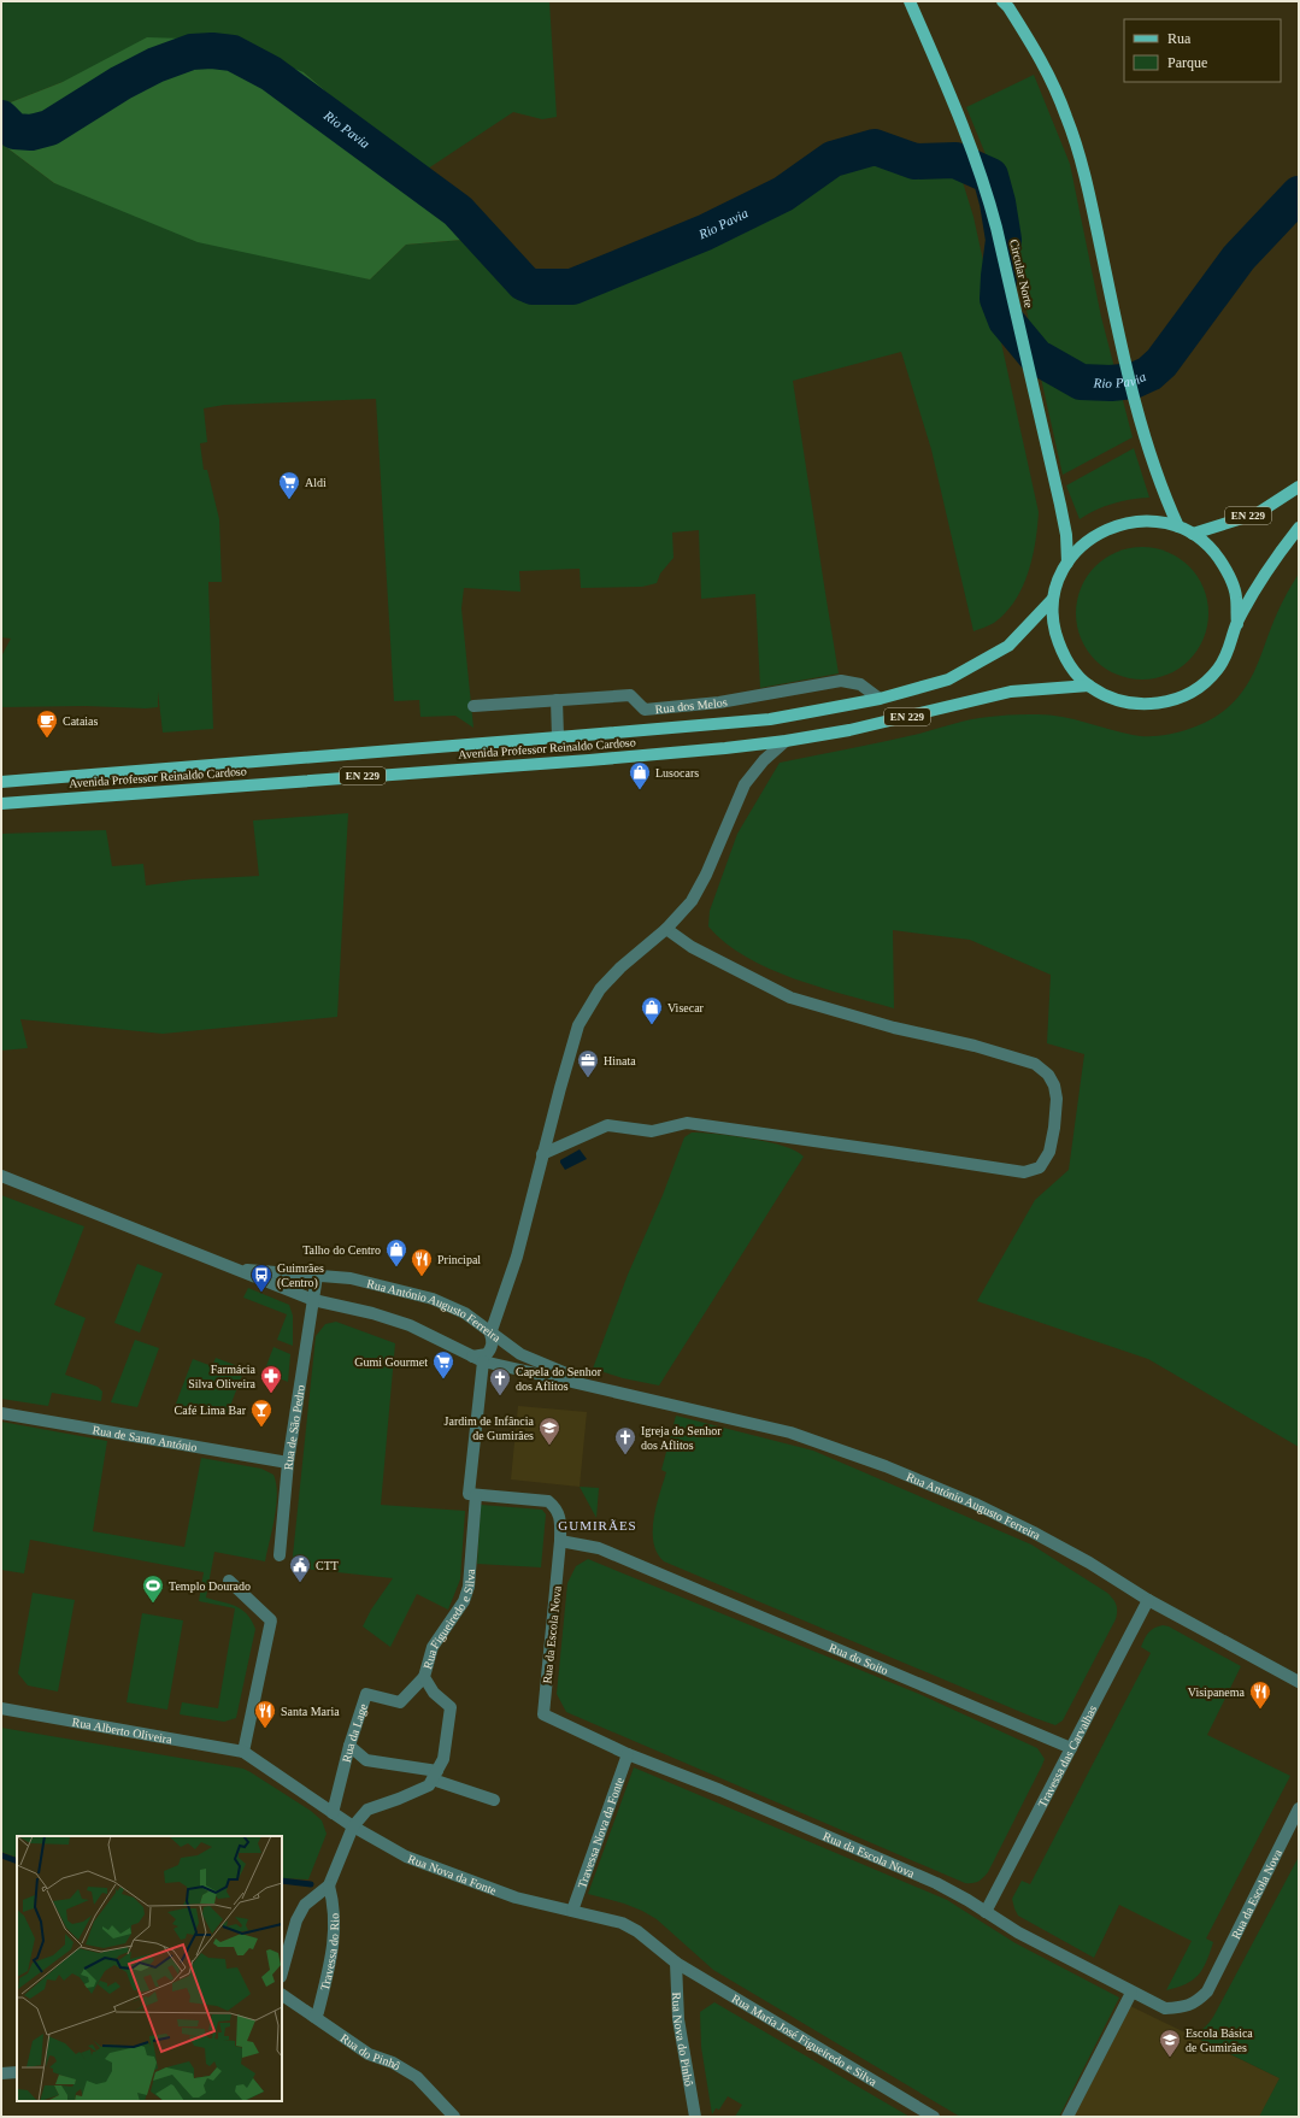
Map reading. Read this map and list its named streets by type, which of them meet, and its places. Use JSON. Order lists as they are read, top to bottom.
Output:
{
  "streets": {
    "main road": ["Circular Norte", "EN 229", "Avenida Professor Reinaldo Cardoso"],
    "street": [
      "Rua dos Melos",
      "Rua António Augusto Ferreira",
      "Rua de São Pedro",
      "Rua de Santo António",
      "Rua Figueiredo e Silva",
      "Rua da Escola Nova",
      "Rua do Soito",
      "Rua Alberto Oliveira",
      "Rua da Lage",
      "Travessa das Carvalhas",
      "Travessa Nova da Fonte",
      "Rua Nova da Fonte",
      "Travessa do Rio",
      "Rua Nova do Pinhô",
      "Rua Maria José Figueiredo e Silva",
      "Rua do Pinhô"
    ]
  },
  "crossings": [
    ["Circular Norte", "EN 229"],
    ["EN 229", "Avenida Professor Reinaldo Cardoso"],
    ["Rua dos Melos", "Avenida Professor Reinaldo Cardoso"],
    ["Rua António Augusto Ferreira", "Rua de São Pedro"],
    ["Rua António Augusto Ferreira", "Travessa das Carvalhas"],
    ["Rua de São Pedro", "Rua de Santo António"],
    ["Rua Figueiredo e Silva", "Rua da Escola Nova"],
    ["Rua Figueiredo e Silva", "Rua da Lage"],
    ["Rua da Escola Nova", "Rua do Soito"],
    ["Rua da Escola Nova", "Travessa das Carvalhas"],
    ["Rua da Escola Nova", "Travessa Nova da Fonte"],
    ["Rua do Soito", "Travessa das Carvalhas"],
    ["Rua Alberto Oliveira", "Rua Nova da Fonte"],
    ["Rua da Lage", "Rua Nova da Fonte"],
    ["Travessa Nova da Fonte", "Rua Nova da Fonte"],
    ["Rua Nova da Fonte", "Rua Nova do Pinhô"],
    ["Rua Nova da Fonte", "Rua Maria José Figueiredo e Silva"],
    ["Travessa do Rio", "Rua do Pinhô"],
    ["Rua Nova do Pinhô", "Rua Maria José Figueiredo e Silva"]
  ],
  "districts": ["GUMIRÃES"],
  "water": ["Rio Pavia"],
  "places": {
    "supermarket": ["Aldi", "Gumi Gourmet"],
    "cafe": ["Cataias"],
    "shop": ["Lusocars", "Visecar", "Talho do Centro"],
    "office": ["Hinata"],
    "restaurant": ["Principal", "Visipanema", "Santa Maria"],
    "bus stop": ["Guimrães (Centro)"],
    "pharmacy": ["Farmácia Silva Oliveira"],
    "church": ["Capela do Senhor dos Aflitos", "Igreja do Senhor dos Aflitos"],
    "bar": ["Café Lima Bar"],
    "school or university": ["Jardim de Infância de Gumirães", "Escola Básica de Gumirães"],
    "public building": ["CTT"],
    "sports": ["Templo Dourado"]
  },
  "legend": ["Rua", "Parque"]
}
